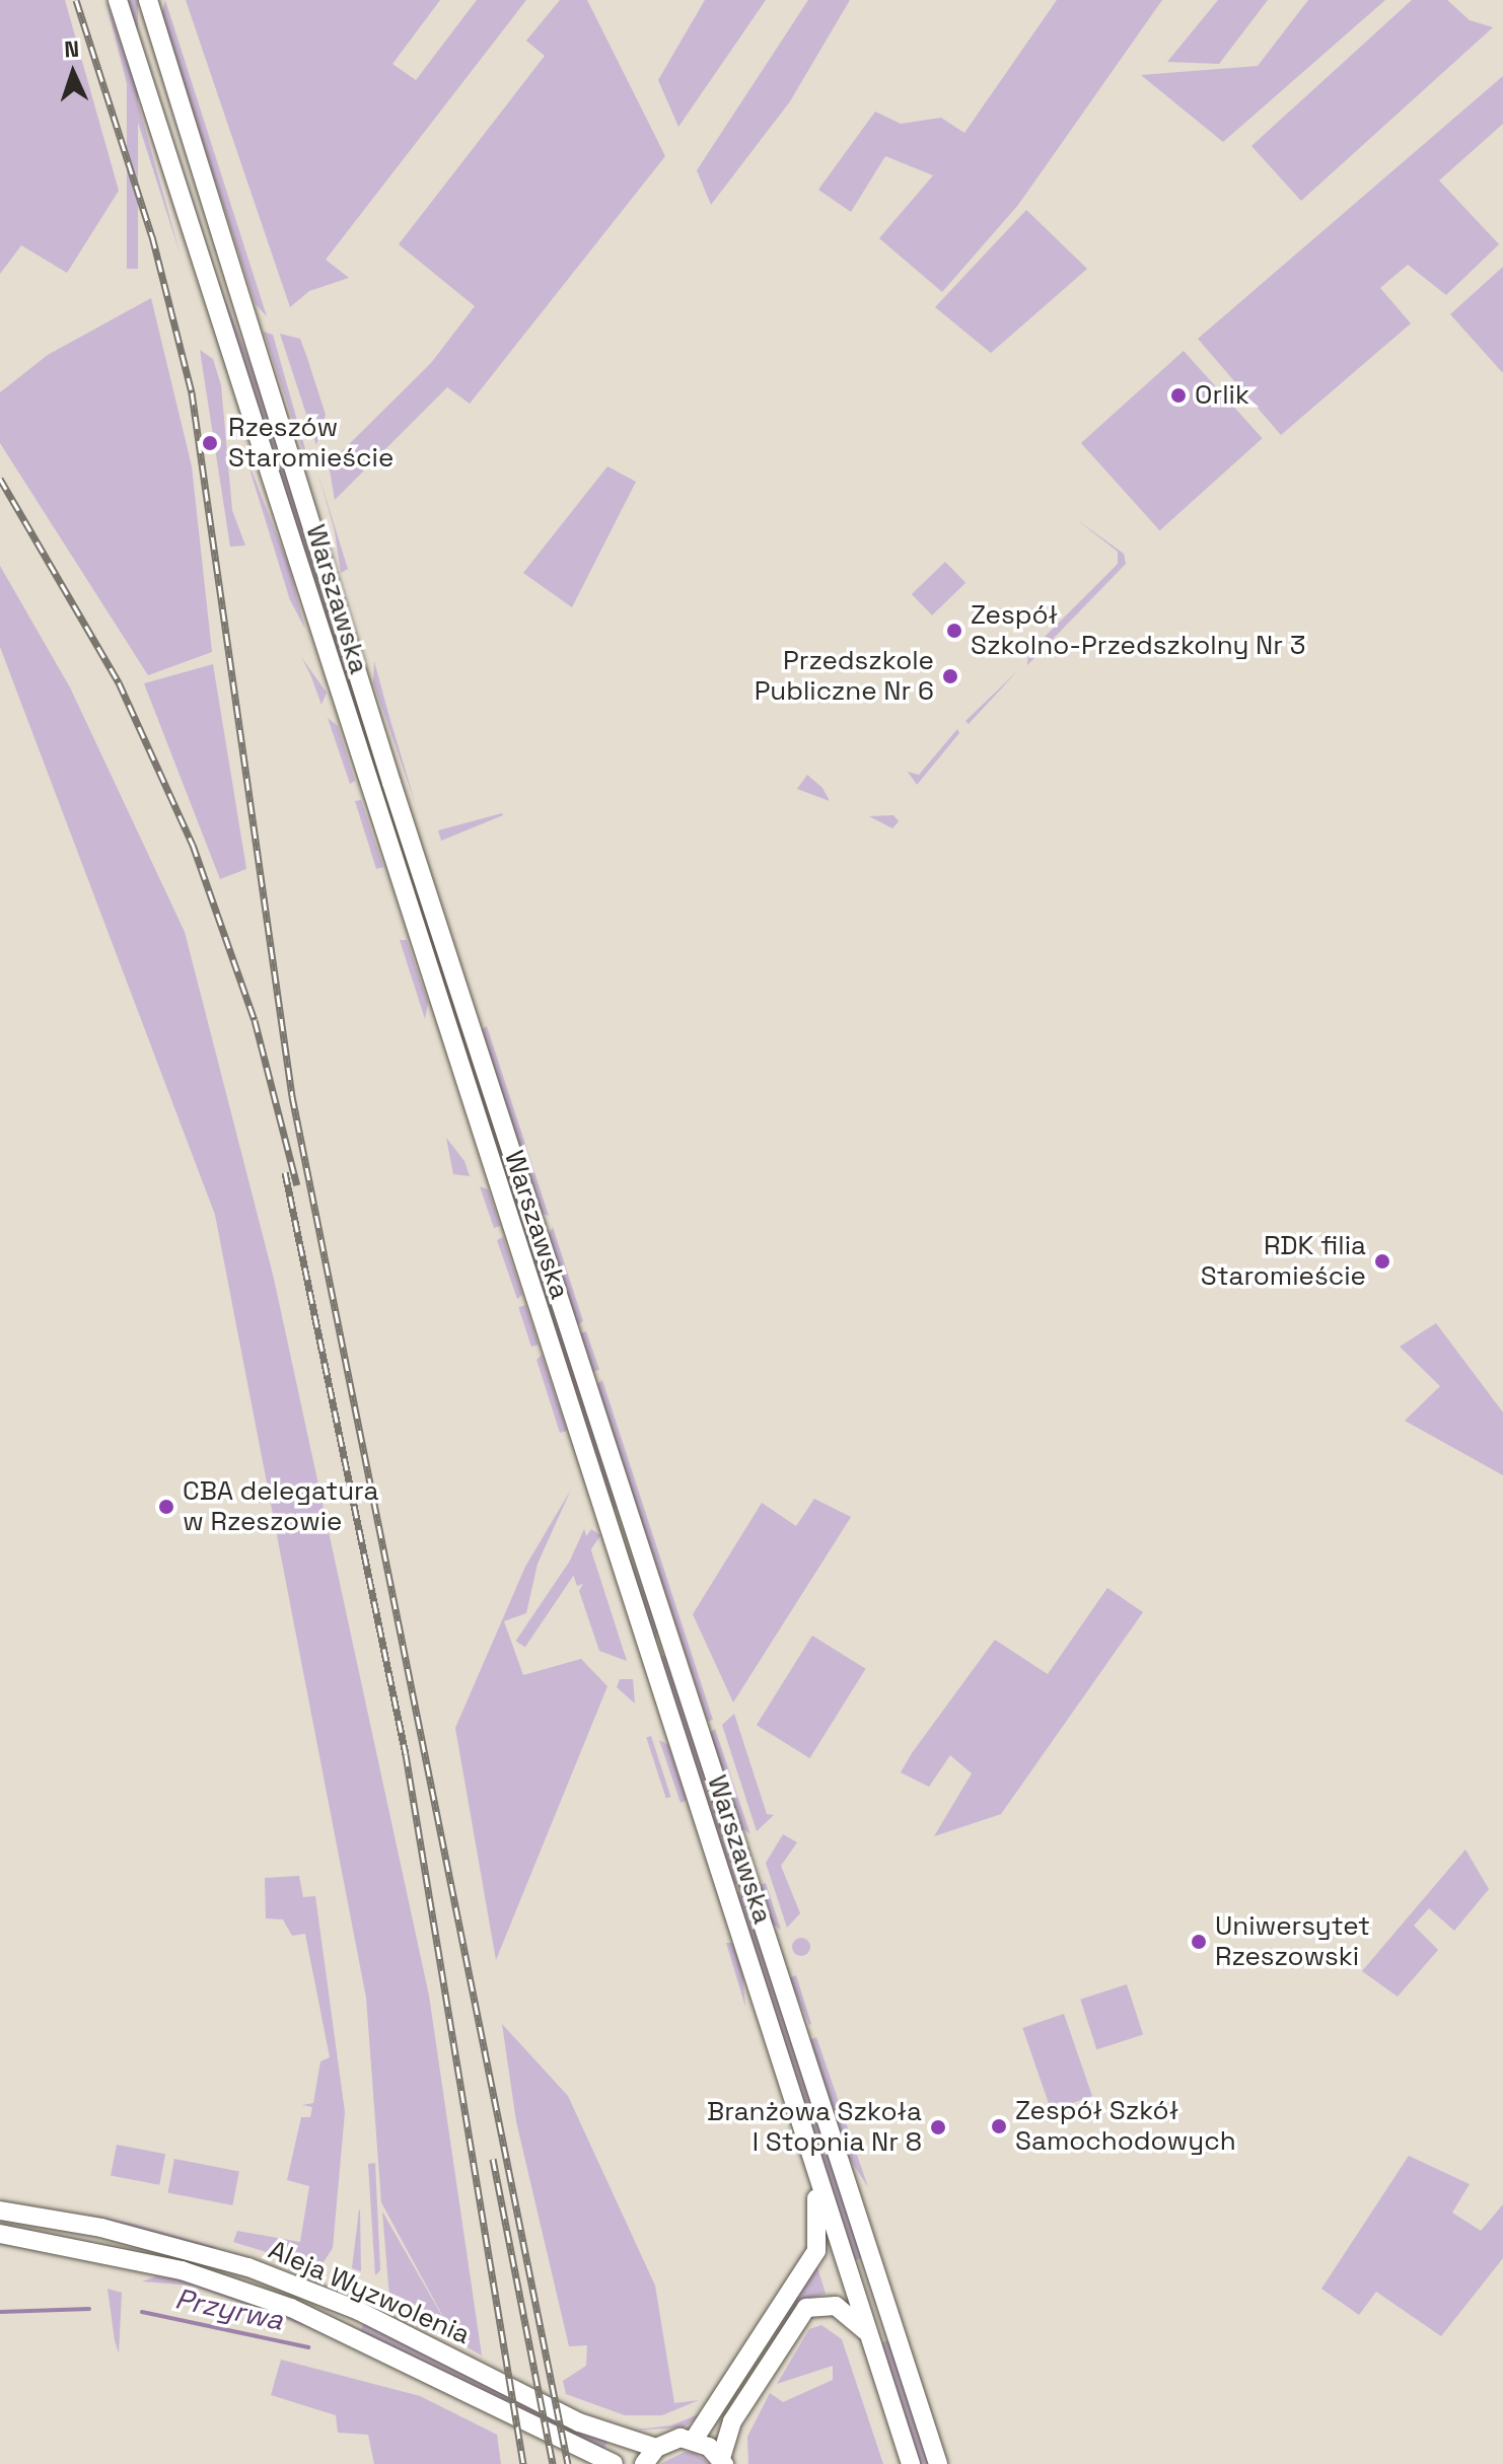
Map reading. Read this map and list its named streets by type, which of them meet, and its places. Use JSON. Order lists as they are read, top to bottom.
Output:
{
  "streets": {
    "main road": ["Warszawska", "Aleja Wyzwolenia"]
  },
  "water": ["Przyrwa"],
  "places": [
    "Orlik",
    "Rzeszów Staromieście",
    "Zespół Szkolno-Przedszkolny Nr 3",
    "Przedszkole Publiczne Nr 6",
    "RDK filia Staromieście",
    "CBA delegatura w Rzeszowie",
    "Uniwersytet Rzeszowski",
    "Zespół Szkół Samochodowych",
    "Branżowa Szkoła I Stopnia Nr 8"
  ],
  "north": "top"
}
